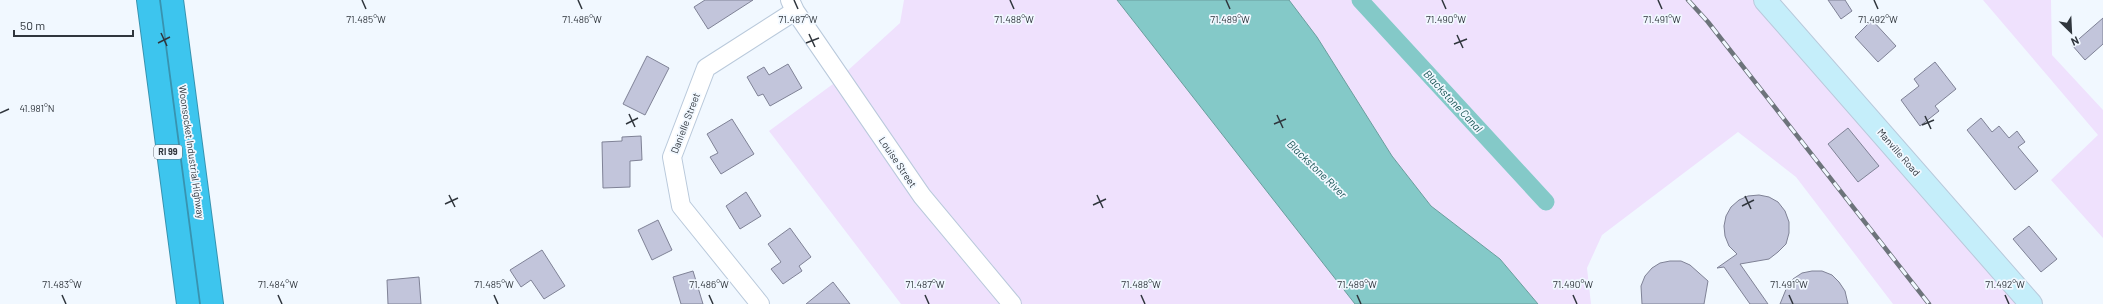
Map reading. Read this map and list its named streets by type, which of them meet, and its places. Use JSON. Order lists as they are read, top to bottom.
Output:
{
  "streets": {
    "highway": ["RI 99", "Woonsocket Industrial Highway"],
    "main road": ["Manville Road"],
    "street": ["Danielle Street", "Louise Street"]
  },
  "crossings": [
    ["Danielle Street", "Louise Street"]
  ],
  "water": ["Blackstone Canal", "Blackstone River"],
  "scale_bar": "50 m",
  "north": "bottom right",
  "coordinates": [
    "71.485°W",
    "71.486°W",
    "71.487°W",
    "71.488°W",
    "71.489°W",
    "71.490°W",
    "71.491°W",
    "71.492°W",
    "41.981°N",
    "71.483°W",
    "71.484°W"
  ]
}
